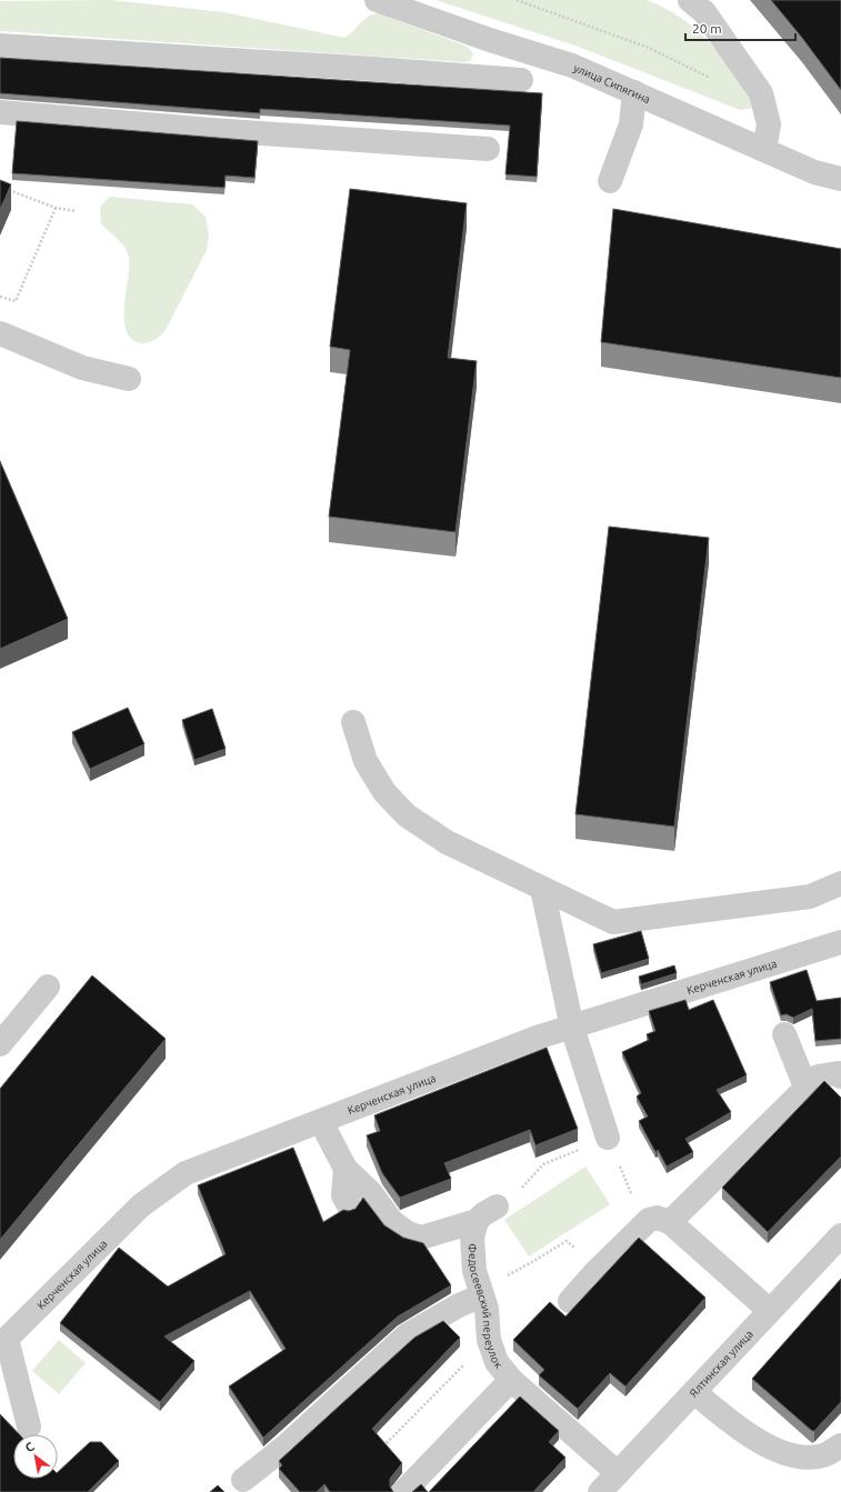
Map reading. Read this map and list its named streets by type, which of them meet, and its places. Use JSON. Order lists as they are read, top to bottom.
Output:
{
  "streets": {
    "street": [
      "улица Сипягина",
      "Керченская улица",
      "Федосеевский переулок",
      "Ялтинская улица"
    ]
  },
  "crossings": [
    ["Федосеевский переулок", "Ялтинская улица"]
  ],
  "scale_bar": "20 m",
  "north": "top left"
}
